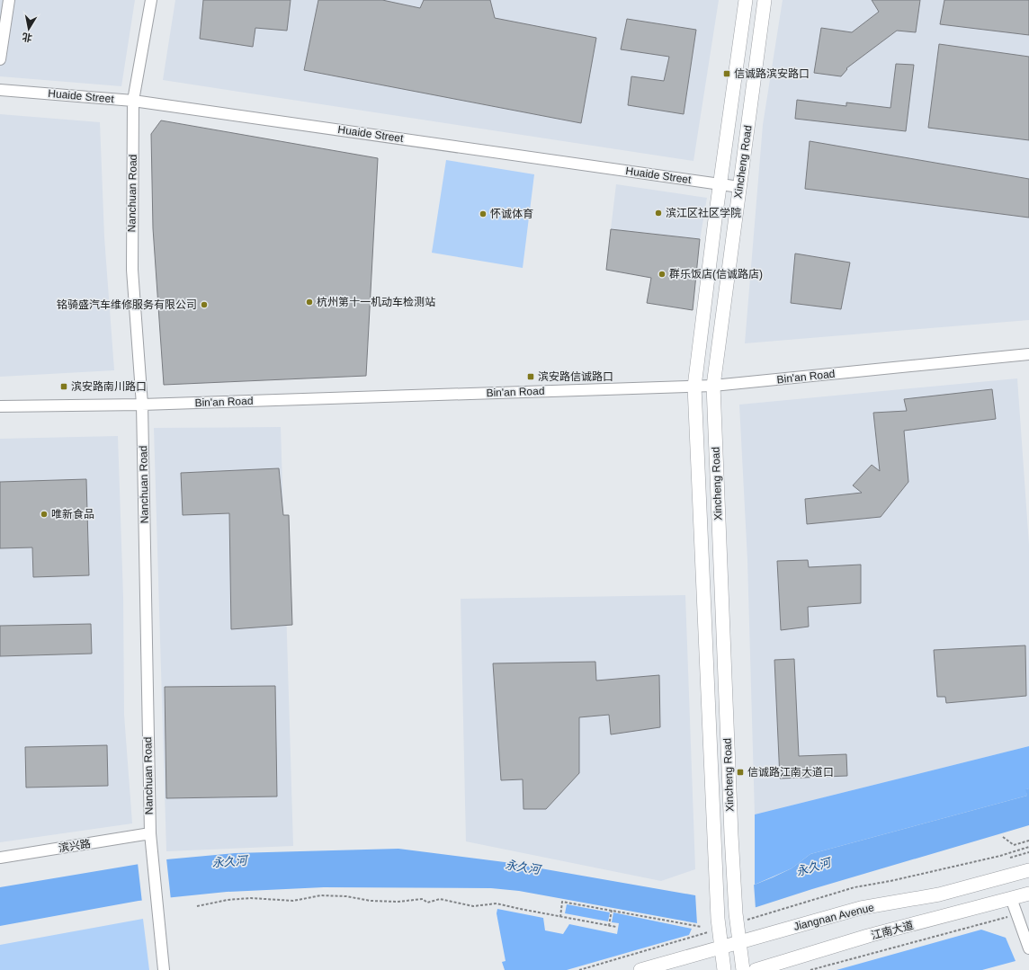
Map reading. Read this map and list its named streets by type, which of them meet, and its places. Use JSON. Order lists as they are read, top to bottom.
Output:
{
  "streets": {
    "main road": ["Xincheng Road", "Jiangnan Avenue", "江南大道"],
    "street": [
      "Huaide Street",
      "Nanchuan Road",
      "Bin'an Road",
      "滨兴路"
    ]
  },
  "crossings": [
    ["Huaide Street", "Xincheng Road"],
    ["Huaide Street", "Nanchuan Road"],
    ["Xincheng Road", "Bin'an Road"],
    ["Xincheng Road", "Jiangnan Avenue"],
    ["Nanchuan Road", "Bin'an Road"],
    ["Nanchuan Road", "滨兴路"]
  ],
  "water": ["永久河"],
  "places": {
    "transit": [
      "信诚路滨安路口",
      "滨安路信诚路口",
      "滨安路南川路口",
      "信诚路江南大道口"
    ],
    "other": [
      "滨江区社区学院",
      "怀诚体育",
      "群乐饭店(信诚路店)",
      "杭州第十一机动车检测站",
      "铭骑盛汽车维修服务有限公司",
      "唯新食品"
    ]
  },
  "north": "bottom"
}
